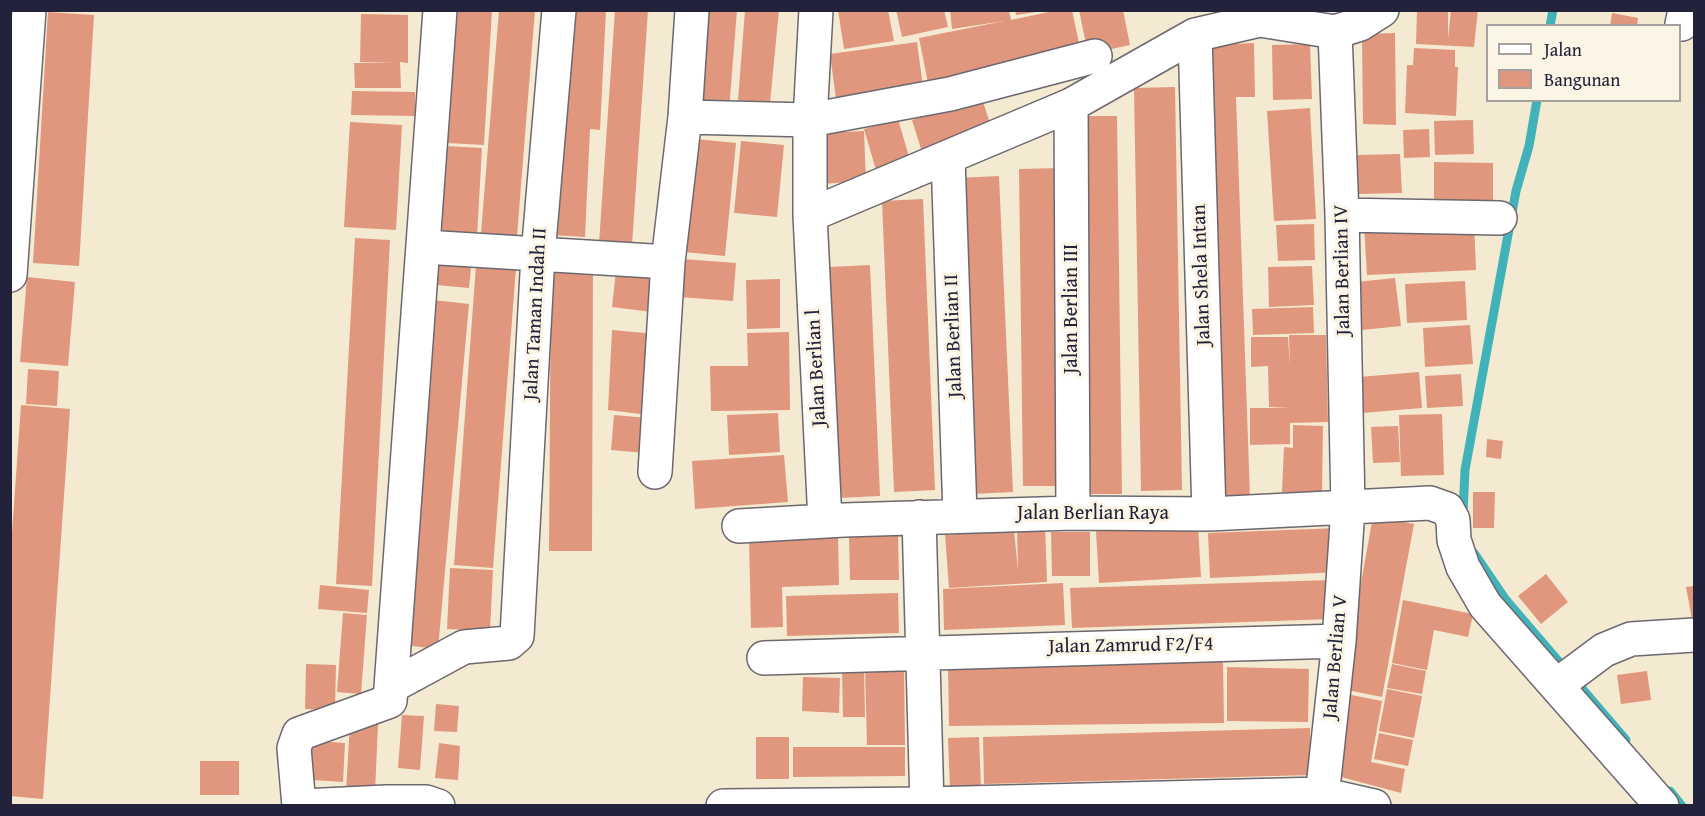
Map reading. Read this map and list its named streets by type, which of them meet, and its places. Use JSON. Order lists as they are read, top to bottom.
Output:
{
  "streets": {
    "street": [
      "Jalan Berlian IV",
      "Jalan Shela Intan",
      "Jalan Berlian III",
      "Jalan Taman Indah II",
      "Jalan Berlian II",
      "Jalan Berlian l",
      "Jalan Berlian Raya",
      "Jalan Zamrud F2/F4",
      "Jalan Berlian V"
    ]
  },
  "crossings": [
    ["Jalan Berlian IV", "Jalan Berlian Raya"],
    ["Jalan Berlian IV", "Jalan Berlian V"],
    ["Jalan Shela Intan", "Jalan Berlian Raya"],
    ["Jalan Berlian III", "Jalan Berlian Raya"],
    ["Jalan Berlian II", "Jalan Berlian Raya"],
    ["Jalan Berlian l", "Jalan Berlian Raya"],
    ["Jalan Berlian Raya", "Jalan Berlian V"],
    ["Jalan Zamrud F2/F4", "Jalan Berlian V"]
  ],
  "legend": ["Jalan", "Bangunan"]
}
